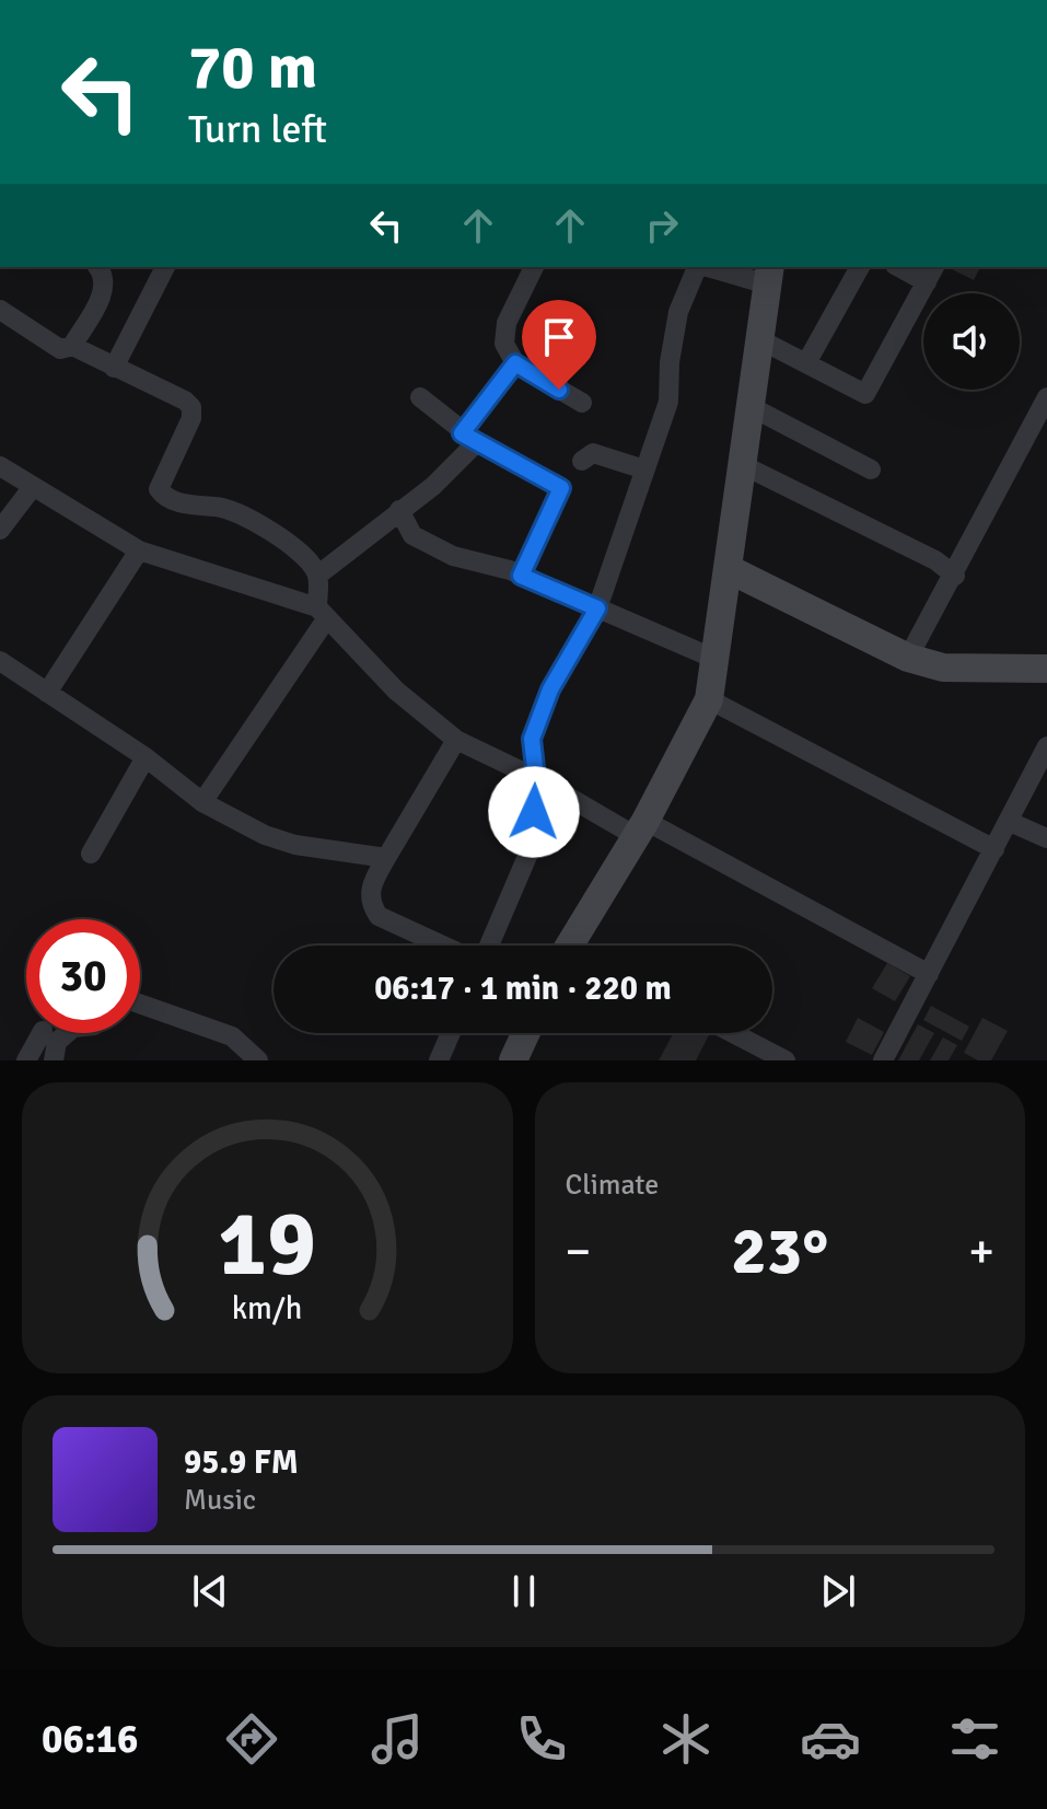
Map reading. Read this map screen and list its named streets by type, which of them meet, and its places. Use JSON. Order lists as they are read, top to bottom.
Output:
{
  "page": {
    "turn": ["70 m", "Turn left"],
    "limit": "30",
    "trip": "06:17 · 1 min · 220 m",
    "tile": "Climate",
    "heat": ["−", "23°", "+"],
    "song": ["95.9 FM", "Music"],
    "tabs": "06:16",
    "gauge": ["19", "km/h"]
  }
}
